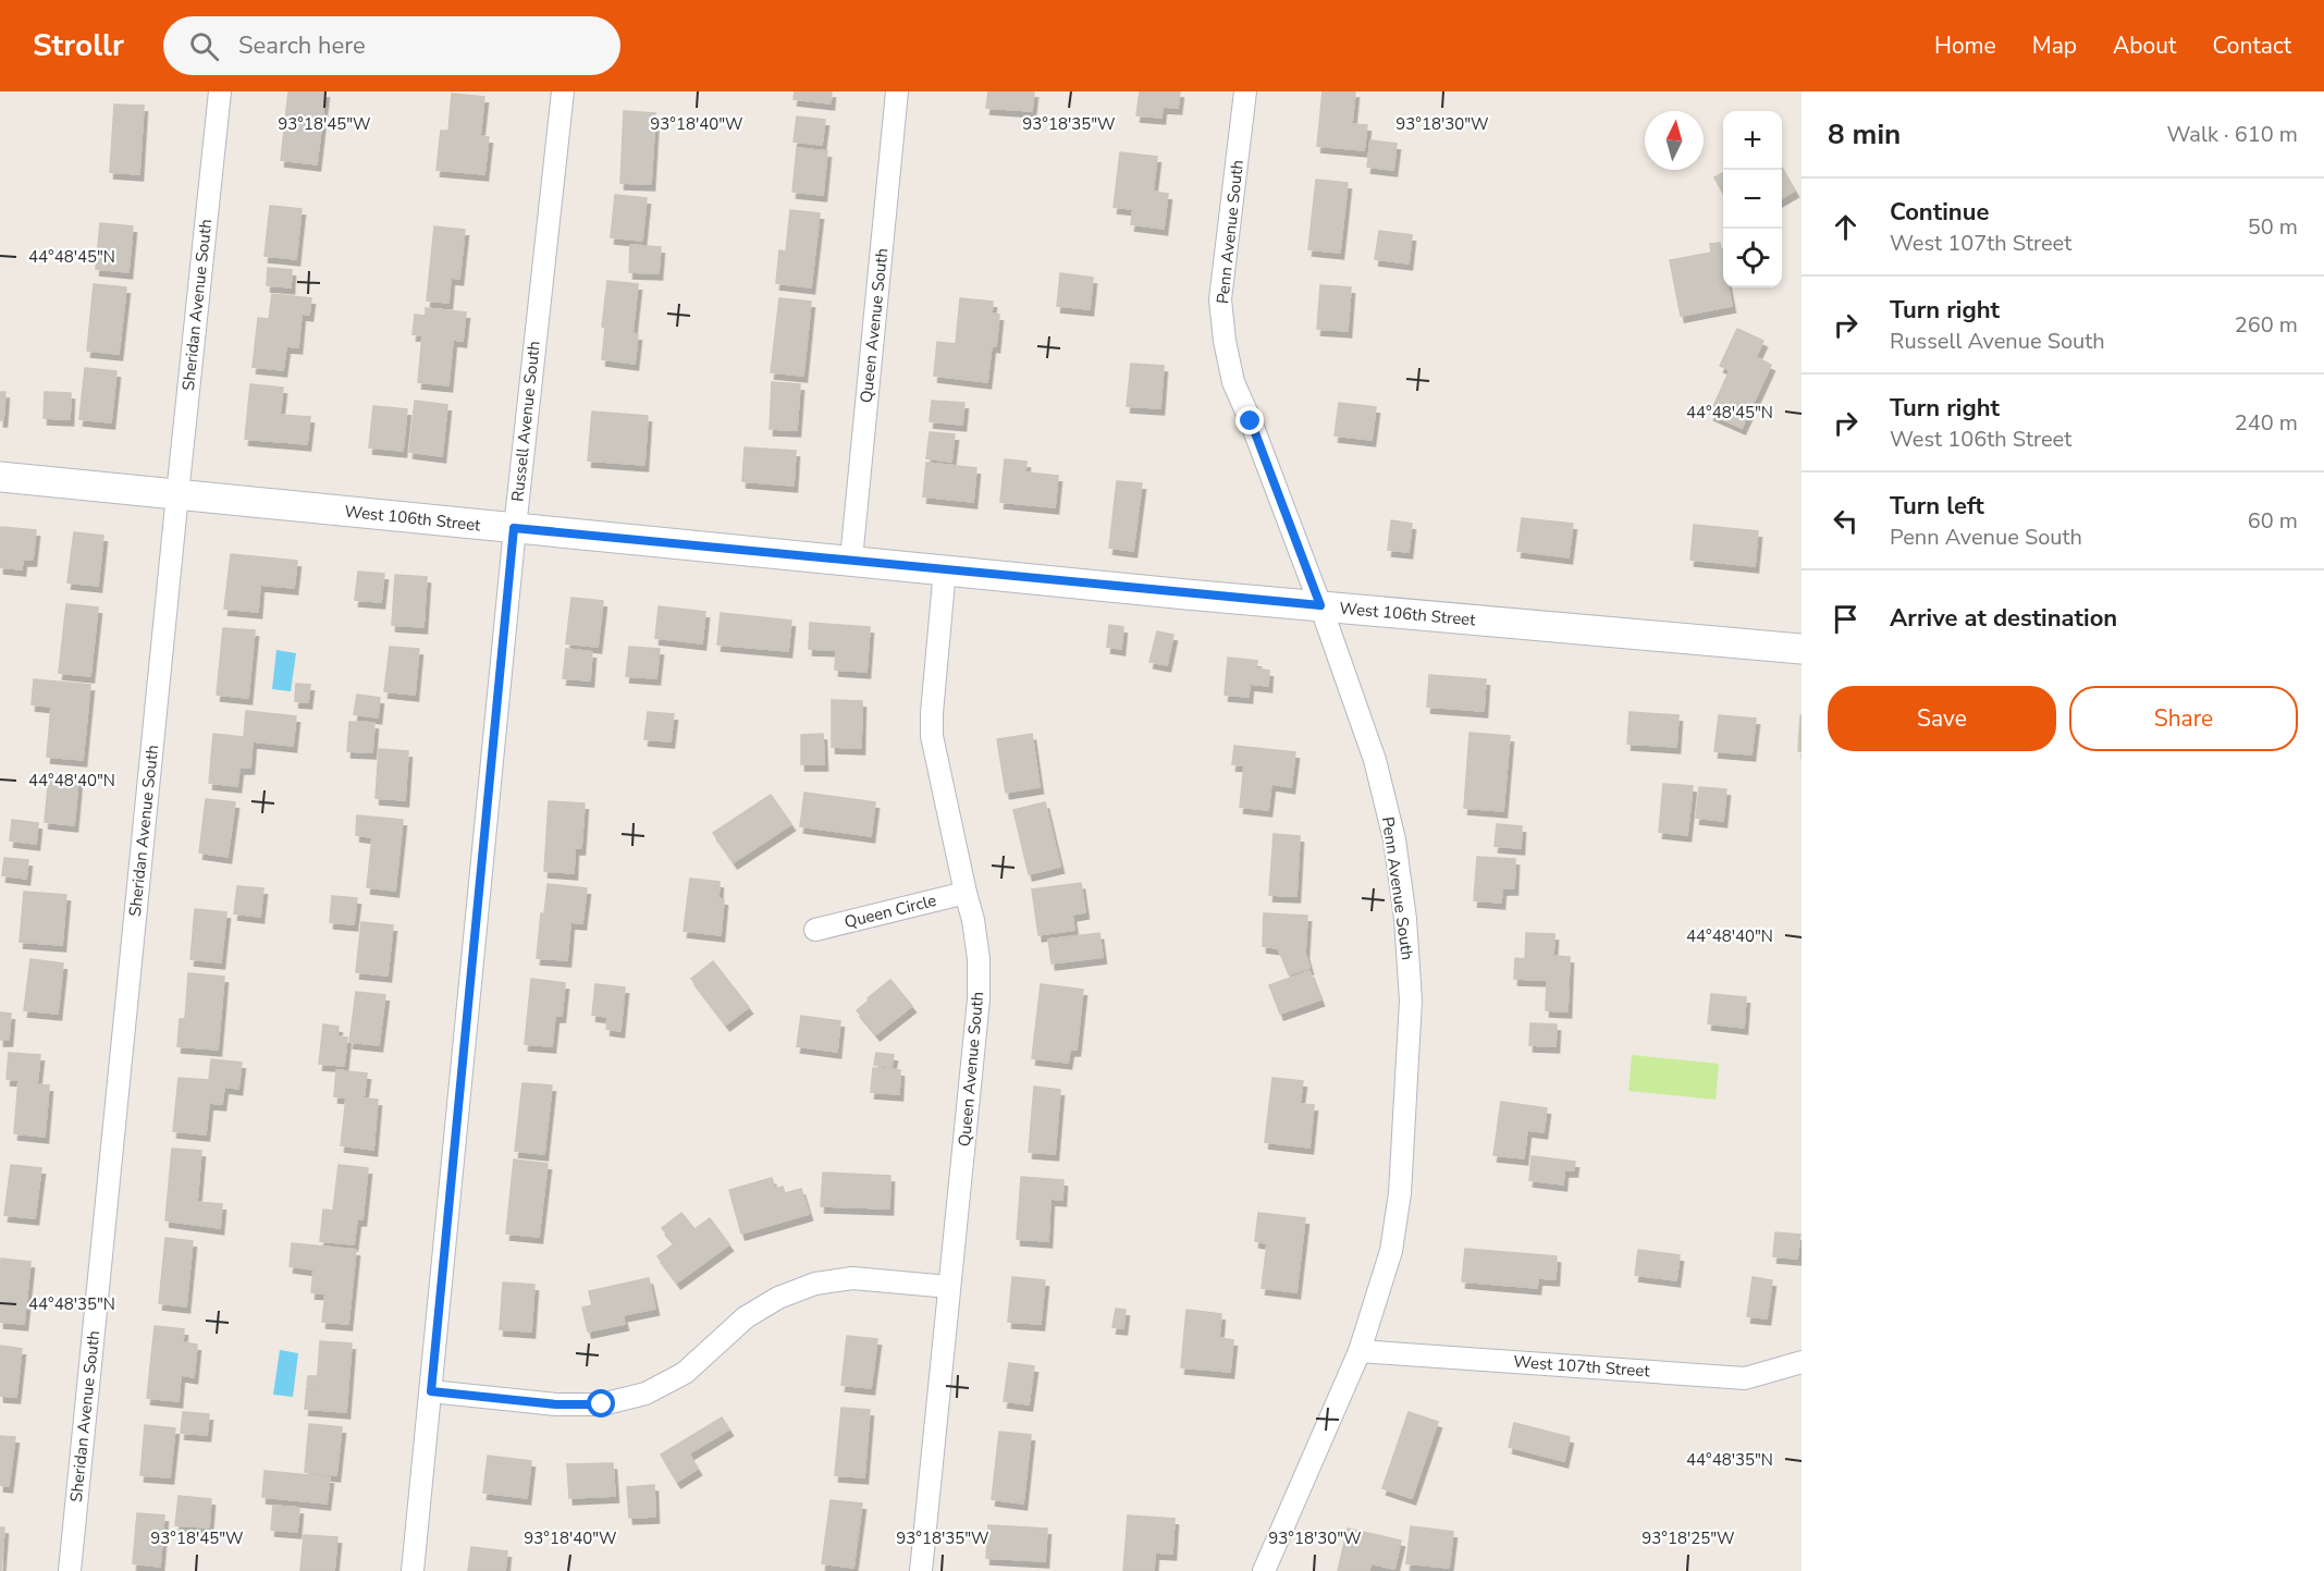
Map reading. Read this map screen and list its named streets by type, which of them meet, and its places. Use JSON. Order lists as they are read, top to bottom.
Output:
{
  "streets": {
    "street": [
      "Penn Avenue South",
      "Sheridan Avenue South",
      "Queen Avenue South",
      "Russell Avenue South",
      "West 106th Street",
      "Queen Circle",
      "West 107th Street"
    ]
  },
  "crossings": [
    ["Penn Avenue South", "West 106th Street"],
    ["Penn Avenue South", "West 107th Street"],
    ["Sheridan Avenue South", "West 106th Street"],
    ["Queen Avenue South", "West 106th Street"],
    ["Queen Avenue South", "Queen Circle"],
    ["Russell Avenue South", "West 106th Street"]
  ],
  "north": "top",
  "page": {
    "header": "Strollr",
    "search": "Search here",
    "nav": [
      "Home",
      "Map",
      "About",
      "Contact"
    ],
    "heading": ["8 min", "Walk · 610 m"],
    "map_buttons": ["+", "−"],
    "list": [
      ["Continue", "West 107th Street", "50 m"],
      ["Turn right", "Russell Avenue South", "260 m"],
      ["Turn right", "West 106th Street", "240 m"],
      ["Turn left", "Penn Avenue South", "60 m"],
      "Arrive at destination"
    ],
    "buttons": ["Save", "Share"]
  },
  "coordinates": [
    "93°18'45\"W",
    "93°18'40\"W",
    "93°18'35\"W",
    "93°18'30\"W",
    "44°48'45\"N",
    "44°48'40\"N",
    "44°48'35\"N",
    "93°18'25\"W"
  ]
}
